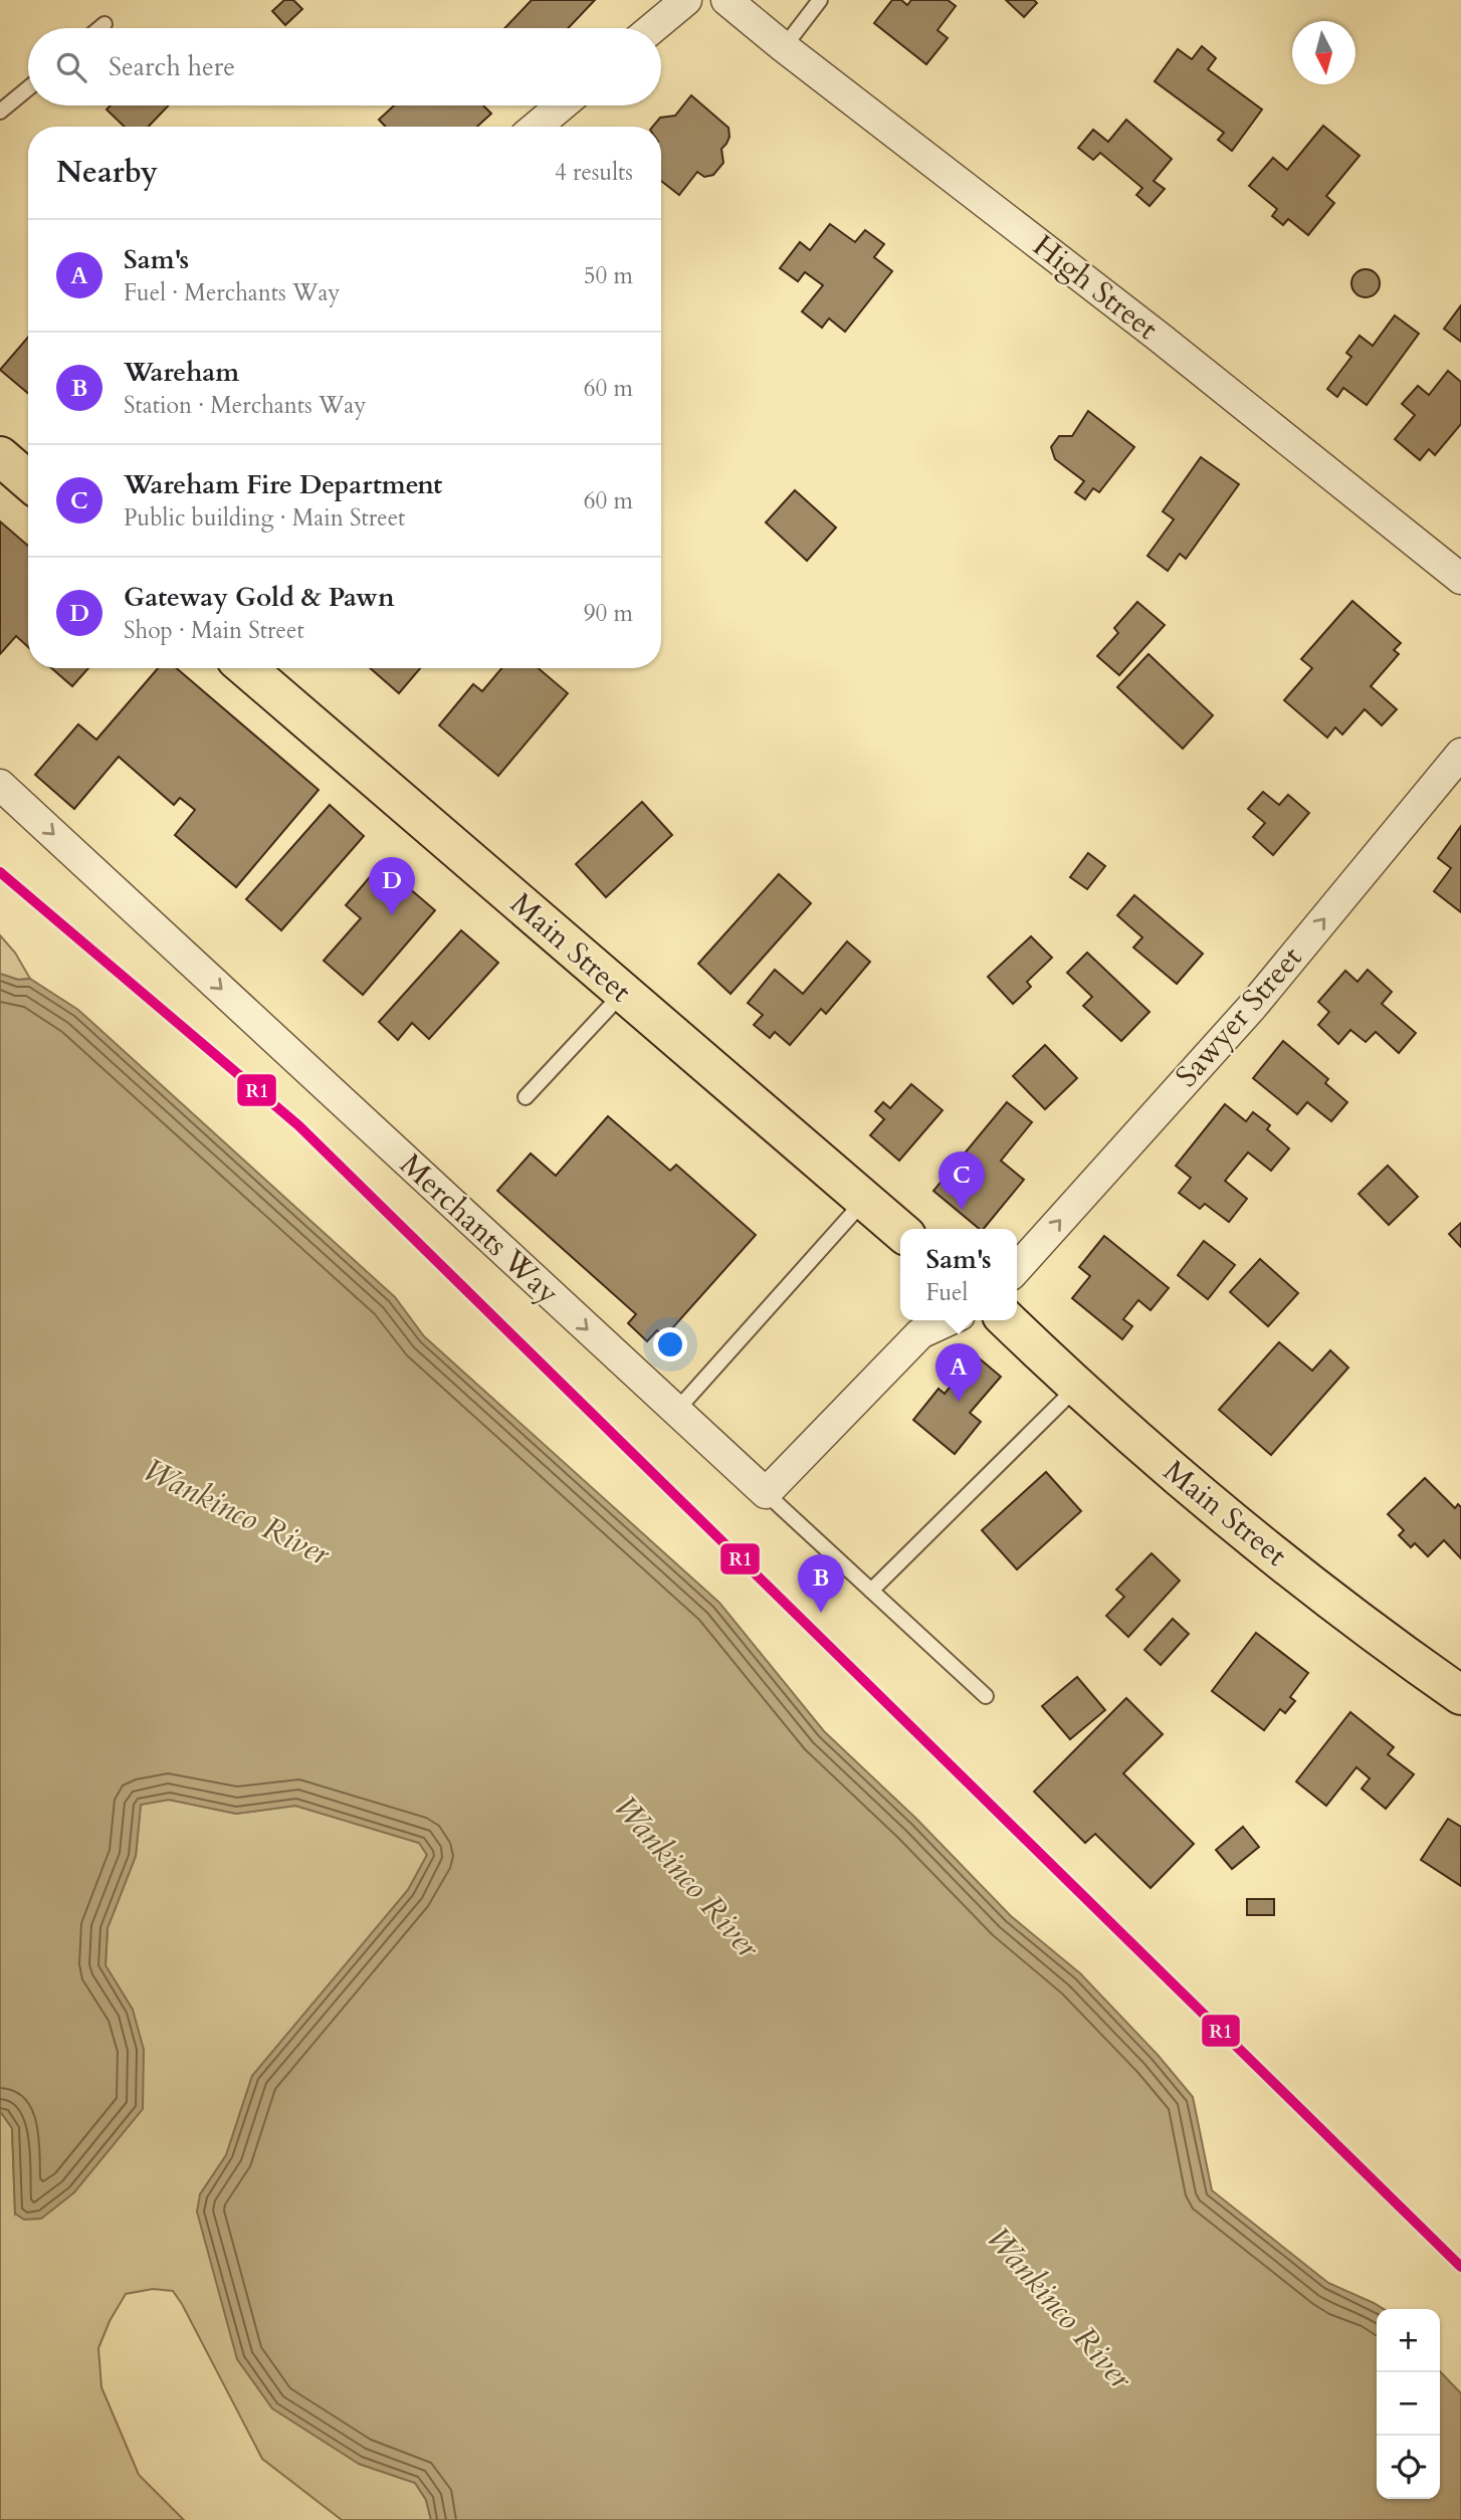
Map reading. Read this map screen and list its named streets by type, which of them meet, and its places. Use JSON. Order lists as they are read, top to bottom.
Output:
{
  "streets": {
    "main road": ["Main Street"],
    "street": ["High Street", "Sawyer Street", "Merchants Way"]
  },
  "one_way": ["Sawyer Street", "Merchants Way"],
  "water": ["Wankinco River"],
  "lines": ["transit line R1"],
  "north": "bottom",
  "page": {
    "search": "Search here",
    "heading": ["Nearby", "4 results"],
    "list": [
      {
        "mark": "A",
        "name": "Sam's",
        "note": "Fuel · Merchants Way",
        "value": "50 m"
      },
      {
        "mark": "B",
        "name": "Wareham",
        "note": "Station · Merchants Way",
        "value": "60 m"
      },
      {
        "mark": "C",
        "name": "Wareham Fire Department",
        "note": "Public building · Main Street",
        "value": "60 m"
      },
      {
        "mark": "D",
        "name": "Gateway Gold & Pawn",
        "note": "Shop · Main Street",
        "value": "90 m"
      }
    ],
    "pins": [
      "D",
      "C",
      "A",
      "B"
    ],
    "popup": ["Sam's", "Fuel"],
    "map_buttons": ["+", "−"]
  }
}
